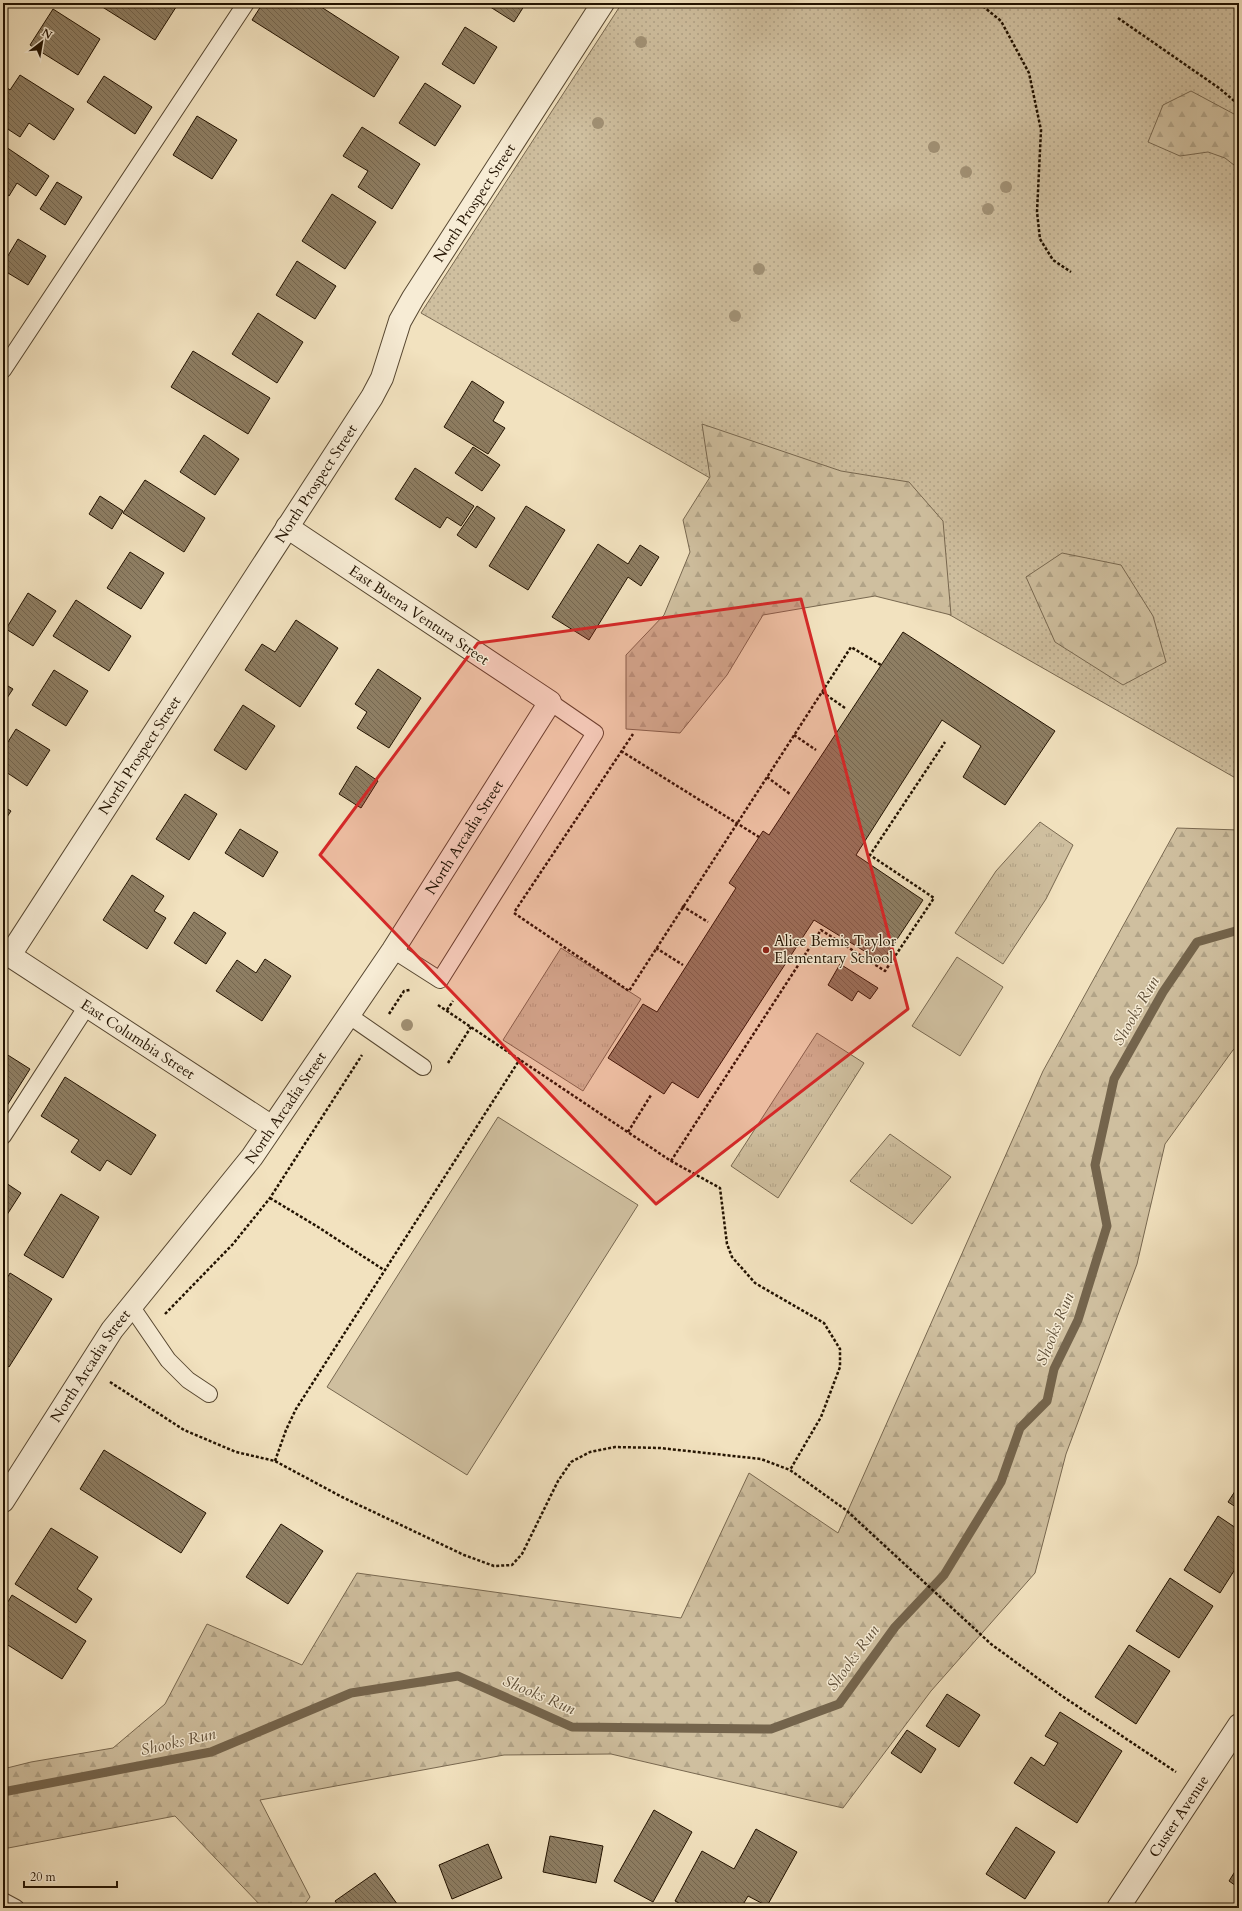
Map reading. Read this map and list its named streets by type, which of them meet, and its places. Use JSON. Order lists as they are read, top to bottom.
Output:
{
  "streets": {
    "street": [
      "North Prospect Street",
      "East Buena Ventura Street",
      "North Arcadia Street",
      "East Columbia Street",
      "Custer Avenue"
    ]
  },
  "crossings": [
    ["North Prospect Street", "East Buena Ventura Street"],
    ["North Prospect Street", "East Columbia Street"],
    ["East Buena Ventura Street", "North Arcadia Street"],
    ["North Arcadia Street", "East Columbia Street"]
  ],
  "water": ["Shooks Run"],
  "places": ["Alice Bemis Taylor Elementary School"],
  "scale_bar": "20 m",
  "north": "top right"
}
